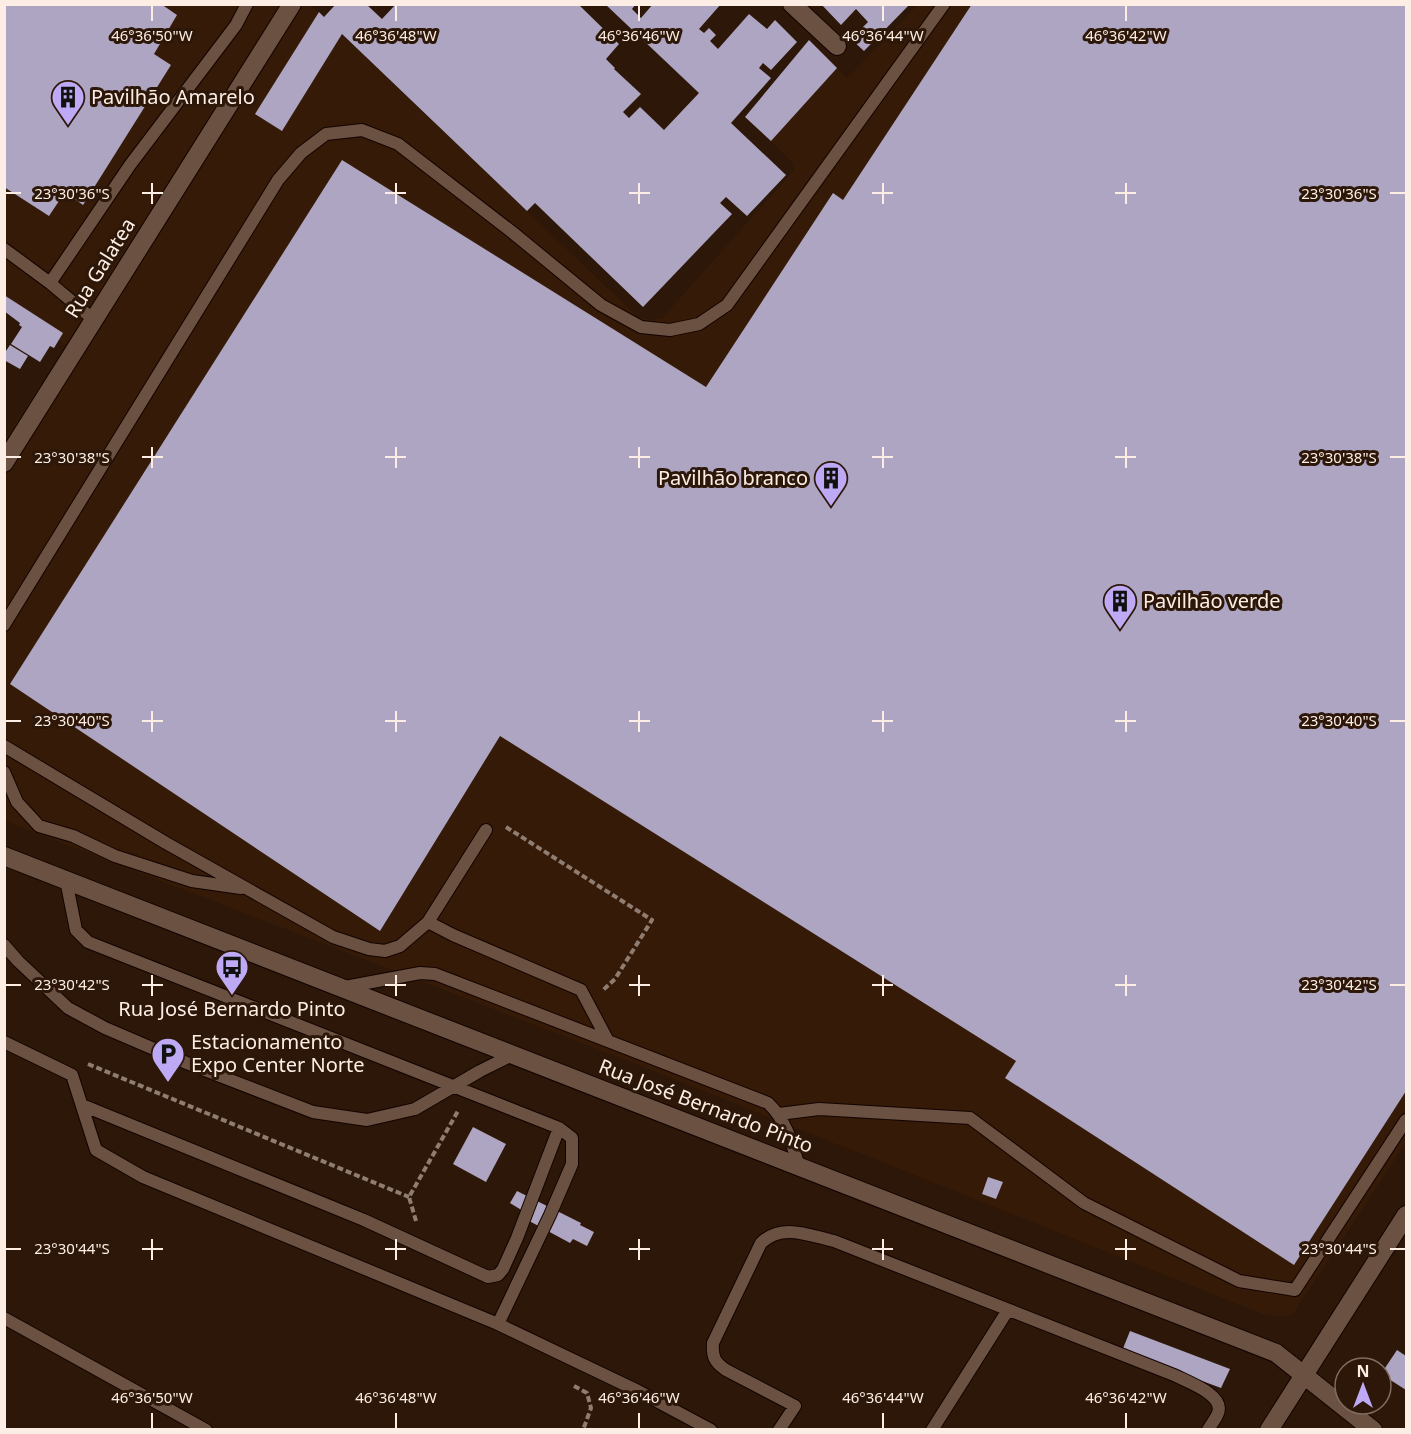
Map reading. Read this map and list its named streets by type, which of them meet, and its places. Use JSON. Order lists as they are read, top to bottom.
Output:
{
  "streets": {
    "street": ["Rua Galatea", "Rua José Bernardo Pinto"]
  },
  "places": {
    "building": ["Pavilhão Amarelo", "Pavilhão branco", "Pavilhão verde"],
    "bus stop": ["Rua José Bernardo Pinto"],
    "parking": ["Estacionamento Expo Center Norte"]
  },
  "north": "top",
  "coordinates": [
    "46°36'50\"W",
    "46°36'48\"W",
    "46°36'46\"W",
    "46°36'44\"W",
    "46°36'42\"W",
    "23°30'36\"S",
    "23°30'38\"S",
    "23°30'40\"S",
    "23°30'42\"S",
    "23°30'44\"S"
  ]
}
